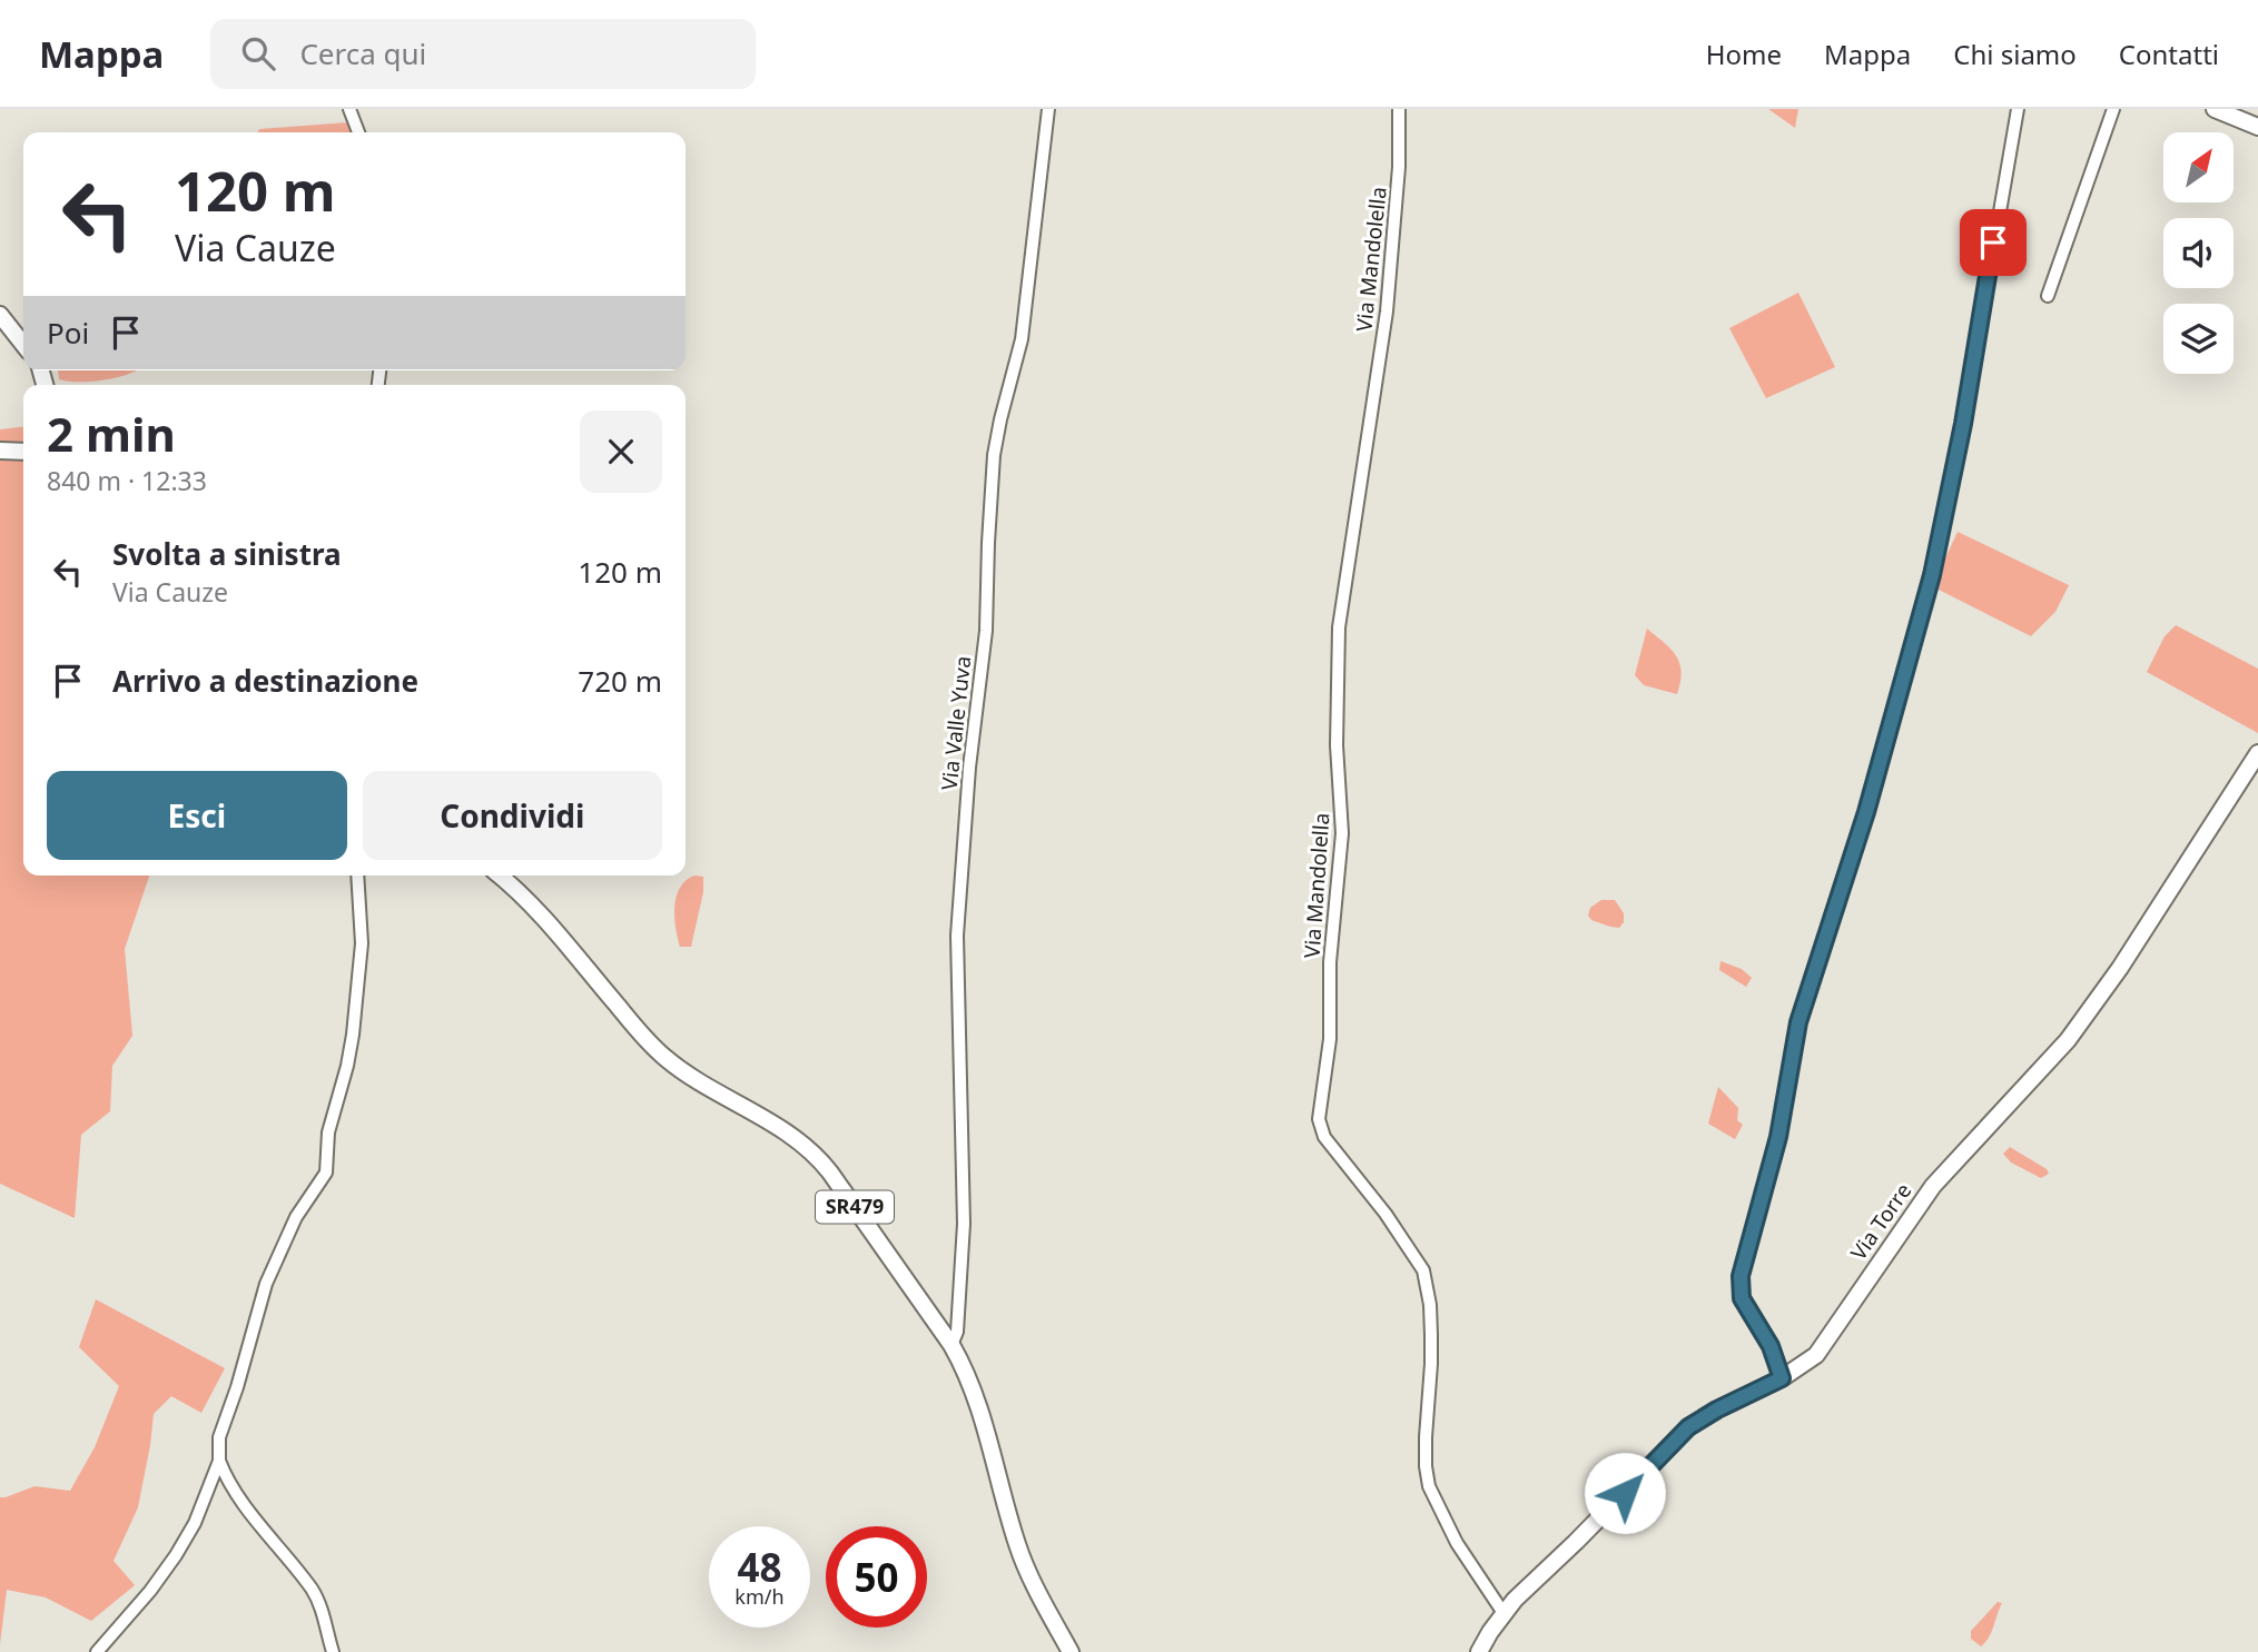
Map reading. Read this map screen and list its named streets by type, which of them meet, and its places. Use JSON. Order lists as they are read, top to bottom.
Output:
{
  "streets": {
    "main road": ["SR479", "Via Torre"],
    "street": ["Via Mandolella", "Via Valle Yuva"]
  },
  "crossings": [
    ["Via Mandolella", "Via Torre"],
    ["Via Valle Yuva", "SR479"]
  ],
  "north": "top right",
  "page": {
    "header": "Mappa",
    "search": "Cerca qui",
    "nav": [
      "Home",
      "Mappa",
      "Chi siamo",
      "Contatti"
    ],
    "turn": ["120 m", "Via Cauze"],
    "then": "Poi",
    "heading": ["2 min", "840 m · 12:33"],
    "list": [
      {
        "name": "Svolta a sinistra",
        "note": "Via Cauze",
        "value": "120 m"
      },
      {
        "name": "Arrivo a destinazione",
        "value": "720 m"
      }
    ],
    "buttons": ["Esci", "Condividi"],
    "speed": "48 km/h",
    "limit": "50"
  }
}
